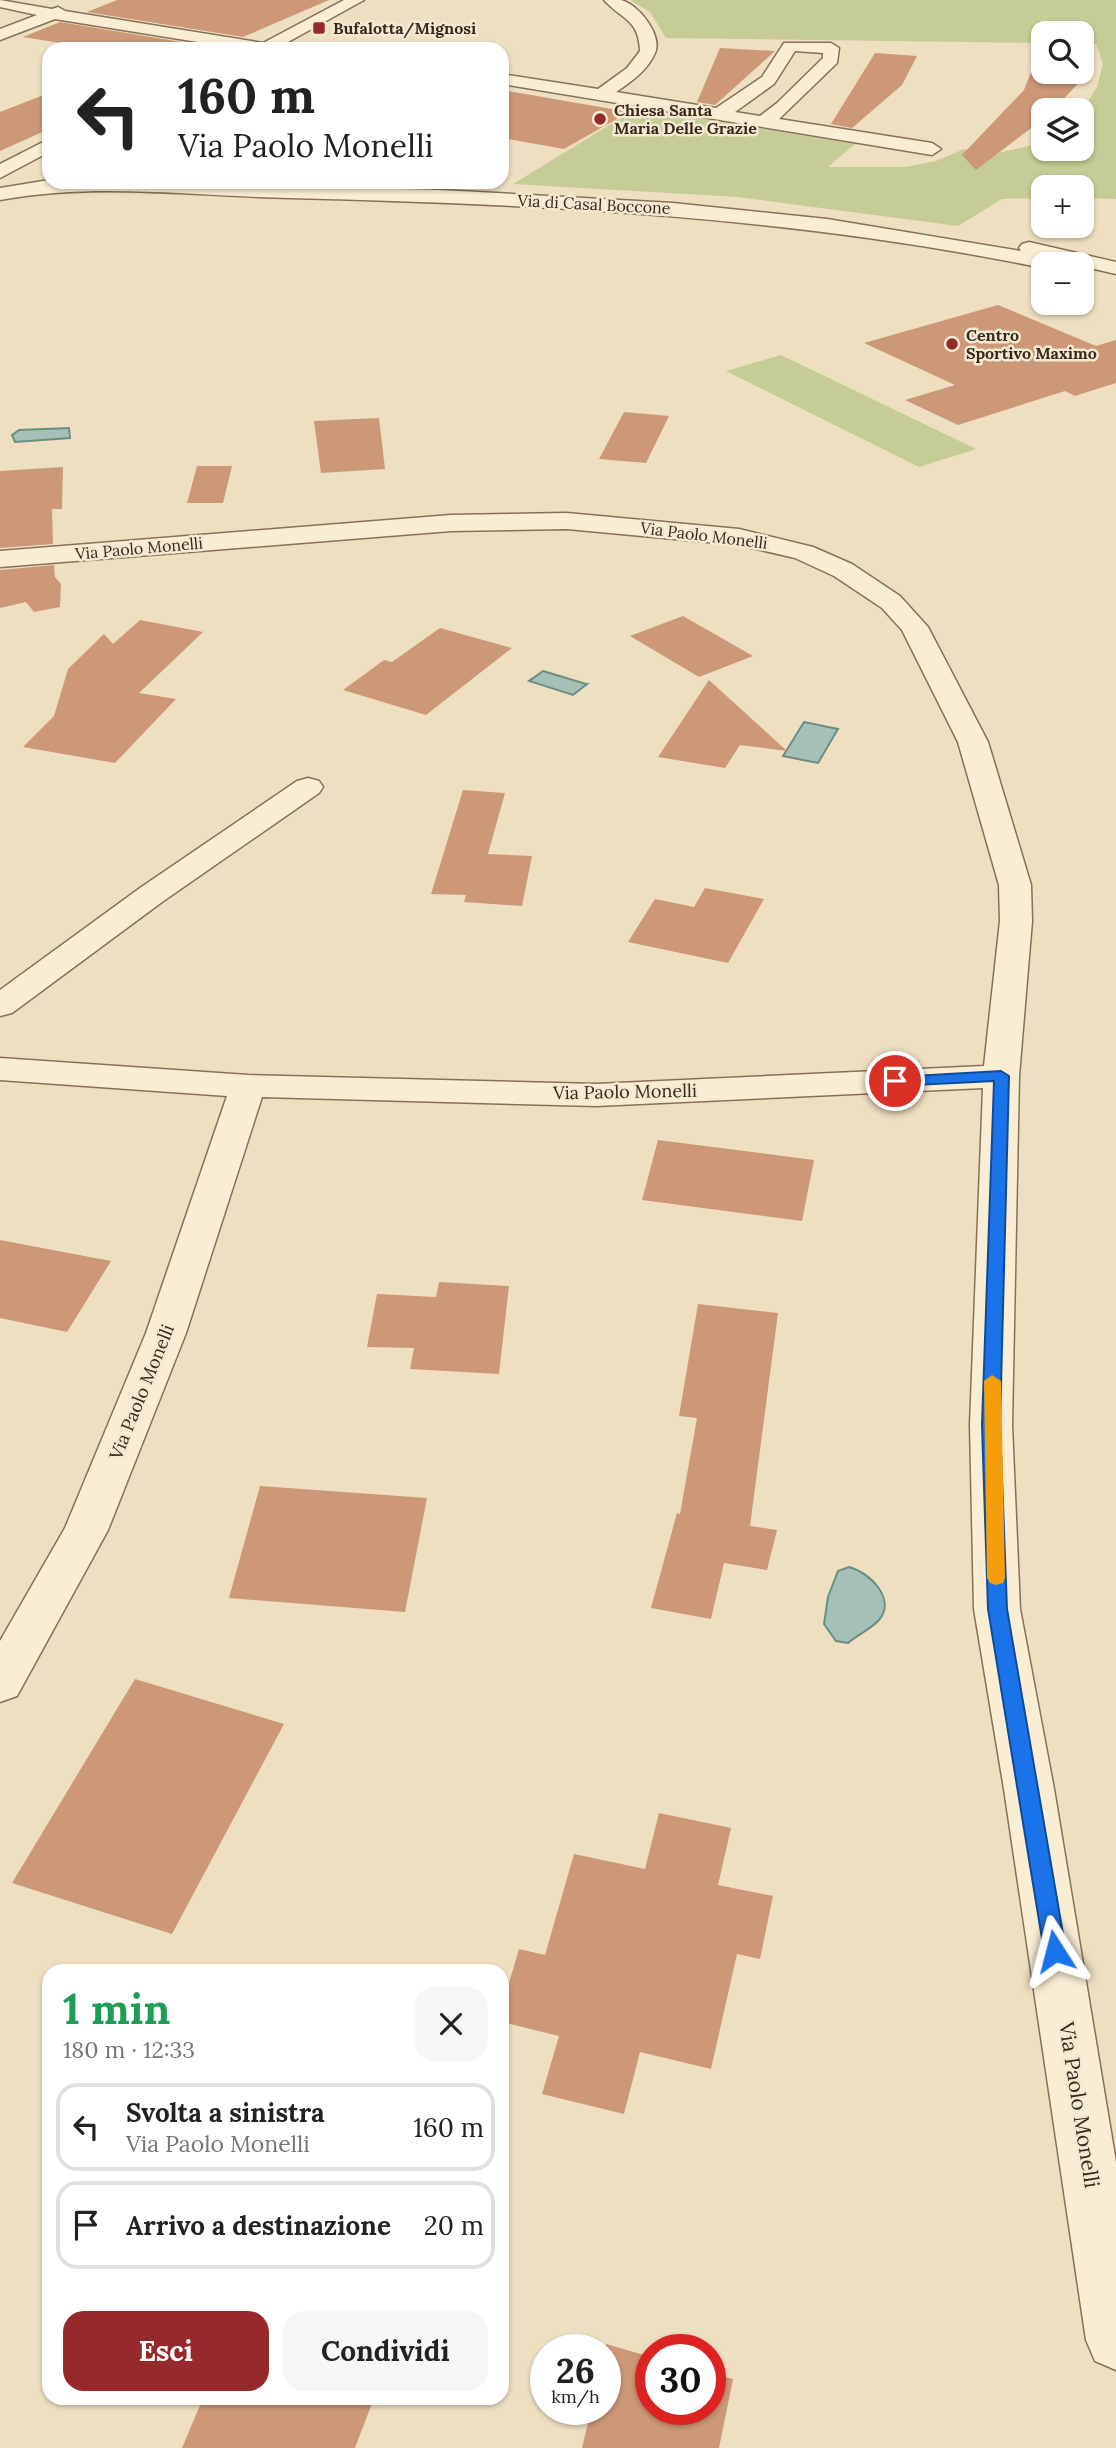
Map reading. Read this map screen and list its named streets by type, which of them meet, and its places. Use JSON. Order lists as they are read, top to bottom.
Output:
{
  "streets": {
    "street": ["Via di Casal Boccone", "Via Paolo Monelli"]
  },
  "places": {
    "transit": ["Bufalotta/Mignosi"],
    "other": ["Chiesa Santa Maria Delle Grazie", "Centro Sportivo Maximo"]
  },
  "page": {
    "map_buttons": ["+", "−"],
    "turn": ["160 m", "Via Paolo Monelli"],
    "heading": ["1 min", "180 m · 12:33"],
    "list": [
      {
        "name": "Svolta a sinistra",
        "note": "Via Paolo Monelli",
        "value": "160 m"
      },
      {
        "name": "Arrivo a destinazione",
        "value": "20 m"
      }
    ],
    "buttons": ["Esci", "Condividi"],
    "speed": "26 km/h",
    "limit": "30"
  }
}
